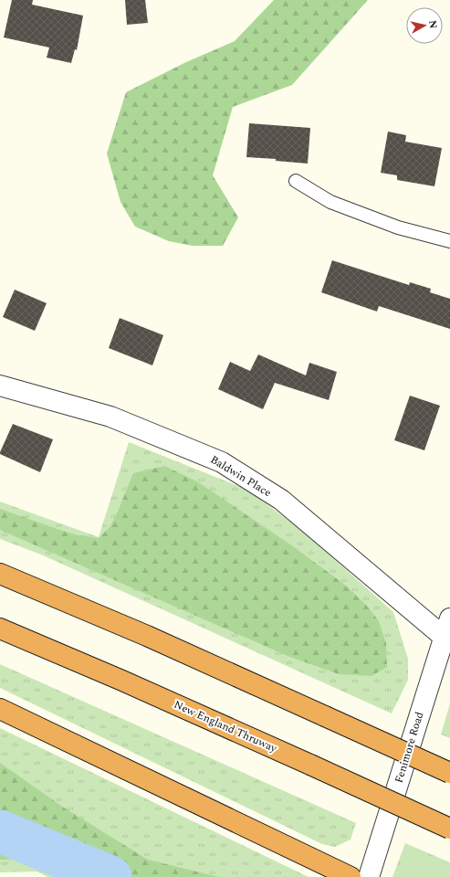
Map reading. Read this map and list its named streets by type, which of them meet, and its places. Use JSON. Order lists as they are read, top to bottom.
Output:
{
  "streets": {
    "highway": ["New England Thruway"],
    "street": ["Baldwin Place", "Fenimore Road"]
  },
  "crossings": [
    ["Baldwin Place", "Fenimore Road"]
  ],
  "north": "right"
}
